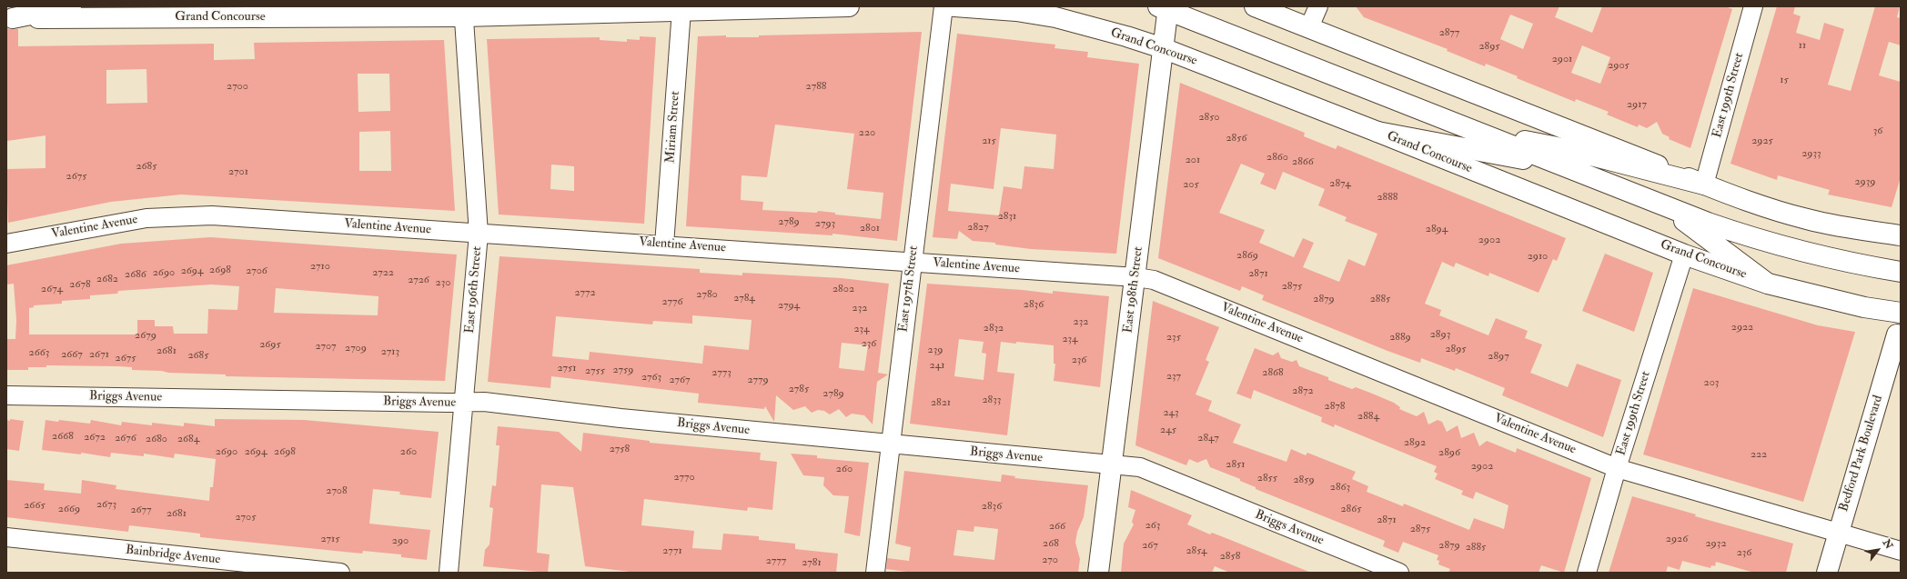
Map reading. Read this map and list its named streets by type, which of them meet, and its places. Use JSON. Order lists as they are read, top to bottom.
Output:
{
  "streets": {
    "street": [
      "Grand Concourse",
      "East 199th Street",
      "Miriam Street",
      "Valentine Avenue",
      "East 197th Street",
      "East 196th Street",
      "East 198th Street",
      "Briggs Avenue",
      "Bedford Park Boulevard",
      "Bainbridge Avenue"
    ]
  },
  "crossings": [
    ["Grand Concourse", "East 199th Street"],
    ["Grand Concourse", "Miriam Street"],
    ["Grand Concourse", "East 196th Street"],
    ["Grand Concourse", "East 198th Street"],
    ["East 199th Street", "Valentine Avenue"],
    ["Miriam Street", "Valentine Avenue"],
    ["Valentine Avenue", "East 197th Street"],
    ["Valentine Avenue", "East 196th Street"],
    ["Valentine Avenue", "East 198th Street"],
    ["Valentine Avenue", "Bedford Park Boulevard"],
    ["East 197th Street", "Briggs Avenue"],
    ["East 196th Street", "Briggs Avenue"],
    ["East 198th Street", "Briggs Avenue"]
  ],
  "house_numbers": [
    "2877",
    "11",
    "2895",
    "2901",
    "2905",
    "15",
    "2700",
    "2788",
    "2917",
    "2850",
    "36",
    "220",
    "2856",
    "215",
    "2925",
    "2933",
    "2860",
    "201",
    "2866",
    "2685",
    "2701",
    "2675",
    "2939",
    "2874",
    "205",
    "2888",
    "2831",
    "2789",
    "2793",
    "2827",
    "2801",
    "2894",
    "2902",
    "2869",
    "2910",
    "2710",
    "2698",
    "2694",
    "2706",
    "2690",
    "2722",
    "2871",
    "2686",
    "2682",
    "2726",
    "230",
    "2678",
    "2875",
    "2674",
    "2802",
    "2772",
    "2780",
    "2784",
    "2879",
    "2885",
    "2776",
    "2836",
    "2794",
    "232",
    "232",
    "2922",
    "2832",
    "234",
    "2893",
    "2679",
    "235",
    "2889",
    "234",
    "236",
    "2695",
    "2707",
    "2709",
    "2895",
    "239",
    "2681",
    "2713",
    "2663",
    "2667",
    "2671",
    "2685",
    "2897",
    "2675",
    "236",
    "241",
    "2751",
    "2759",
    "2755",
    "2773",
    "2868",
    "237",
    "2763",
    "2767",
    "2779",
    "203",
    "2785",
    "2872",
    "2789",
    "2833",
    "2821",
    "2878",
    "243",
    "2884",
    "245",
    "2668",
    "2672",
    "2676",
    "2847",
    "2680",
    "2684",
    "2892",
    "2758",
    "2690",
    "2694",
    "2698",
    "260",
    "2896",
    "222",
    "2851",
    "2902",
    "260",
    "2770",
    "2855",
    "2859",
    "2863",
    "2708",
    "2673",
    "2665",
    "2836",
    "2669",
    "2865",
    "2677",
    "2681",
    "2705",
    "2871",
    "263",
    "266",
    "2875",
    "2715",
    "2926",
    "290",
    "268",
    "2932",
    "267",
    "2879",
    "2885",
    "2771",
    "2854",
    "236",
    "2858",
    "270",
    "2777",
    "2781"
  ],
  "north": "top right"
}
